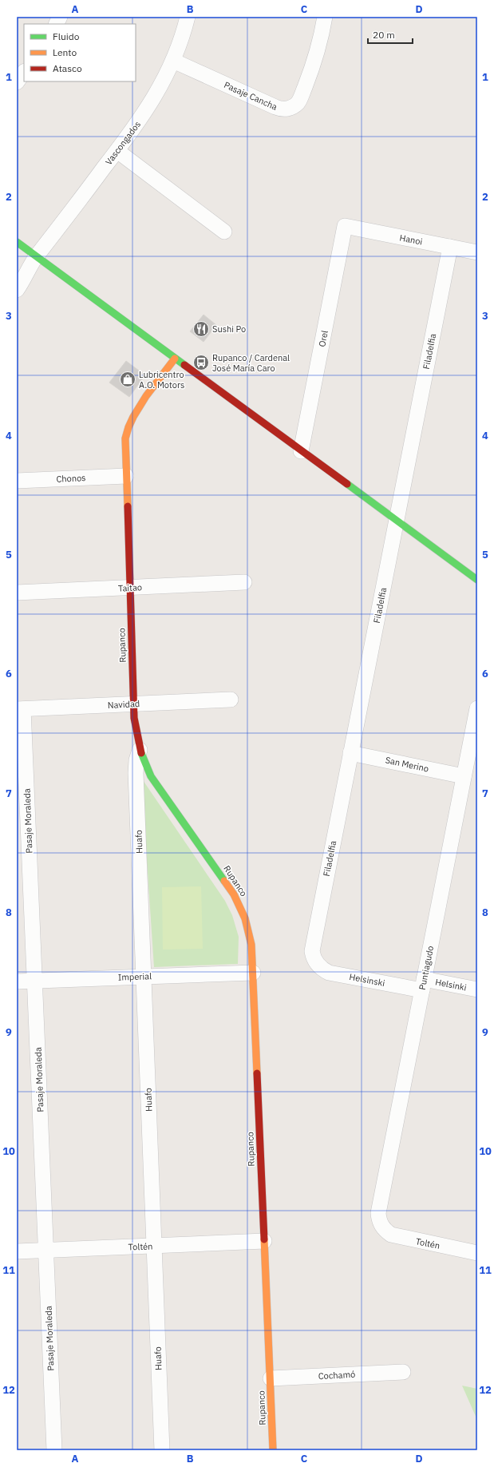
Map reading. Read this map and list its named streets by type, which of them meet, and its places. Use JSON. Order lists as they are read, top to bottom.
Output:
{
  "streets": {
    "street": [
      "Pasaje Cancha",
      "Vascongados",
      "Hanoi",
      "Orel",
      "Filadelfia",
      "Chonos",
      "Taitao",
      "Rupanco",
      "Navidad",
      "San Merino",
      "Pasaje Moraleda",
      "Huafo",
      "Puntiagudo",
      "Imperial",
      "Helsinski",
      "Helsinki",
      "Toltén",
      "Cochamó"
    ]
  },
  "crossings": [
    ["Pasaje Cancha", "Vascongados"],
    ["Hanoi", "Orel"],
    ["Hanoi", "Filadelfia"],
    ["Filadelfia", "San Merino"],
    ["Filadelfia", "Helsinski"],
    ["Chonos", "Rupanco"],
    ["Taitao", "Rupanco"],
    ["Rupanco", "Navidad"],
    ["Rupanco", "Huafo"],
    ["Rupanco", "Imperial"],
    ["Rupanco", "Toltén"],
    ["Rupanco", "Cochamó"],
    ["Navidad", "Pasaje Moraleda"],
    ["San Merino", "Puntiagudo"],
    ["Pasaje Moraleda", "Imperial"],
    ["Pasaje Moraleda", "Toltén"],
    ["Huafo", "Imperial"],
    ["Huafo", "Toltén"],
    ["Puntiagudo", "Helsinski"],
    ["Puntiagudo", "Helsinki"],
    ["Puntiagudo", "Toltén"],
    ["Helsinski", "Helsinki"]
  ],
  "places": {
    "restaurant": ["Sushi Po"],
    "bus stop": ["Rupanco / Cardenal José María Caro"],
    "shop": ["Lubricentro A.O. Motors"]
  },
  "legend": ["Fluido", "Lento", "Atasco"],
  "scale_bar": "20 m",
  "grid": {
    "columns": [
      "A",
      "B",
      "C",
      "D"
    ],
    "rows": [
      "1",
      "2",
      "3",
      "4",
      "5",
      "6",
      "7",
      "8",
      "9",
      "10",
      "11",
      "12"
    ]
  }
}
